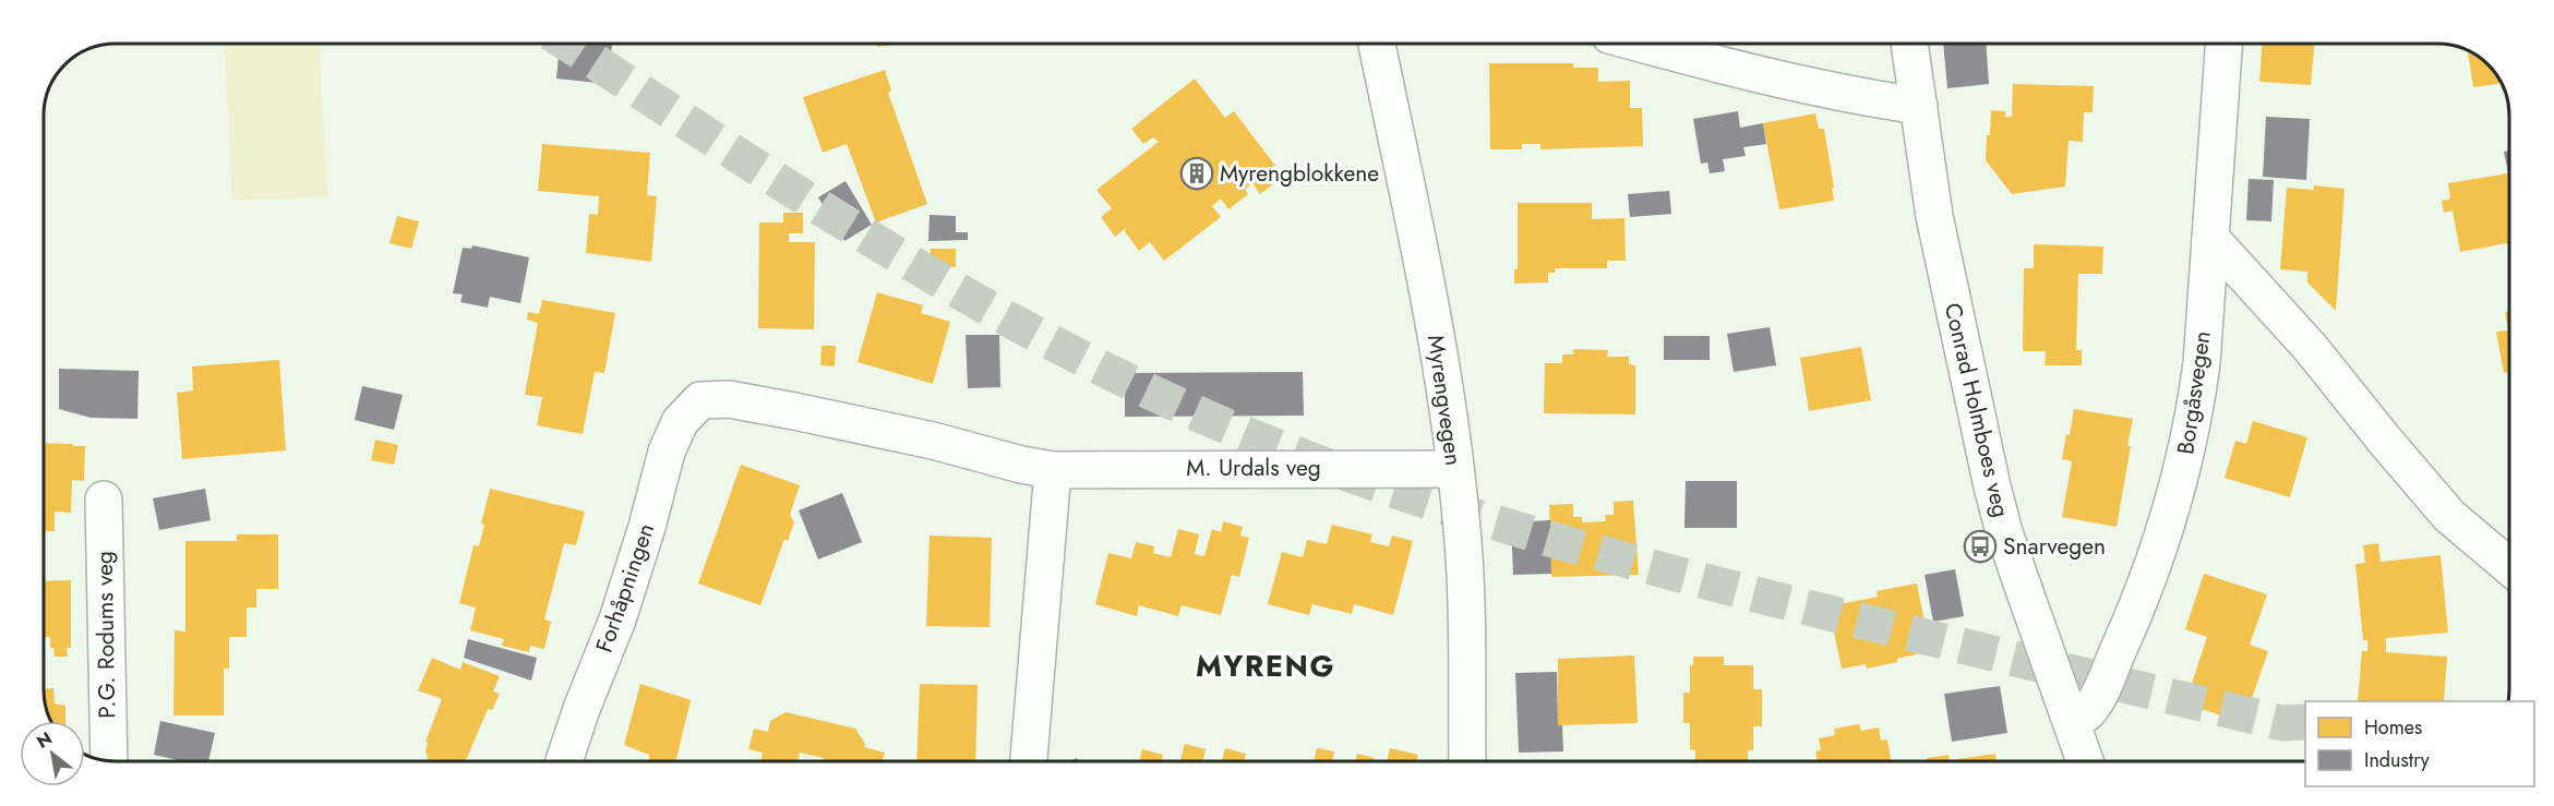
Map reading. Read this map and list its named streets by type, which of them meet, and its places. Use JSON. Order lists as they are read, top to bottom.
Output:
{
  "streets": {
    "street": [
      "Borgåsvegen",
      "Myrengvegen",
      "Conrad Holmboes veg",
      "M. Urdals veg",
      "Forhåpningen",
      "P.G. Rodums veg"
    ]
  },
  "crossings": [
    ["Borgåsvegen", "Conrad Holmboes veg"],
    ["Myrengvegen", "M. Urdals veg"],
    ["M. Urdals veg", "Forhåpningen"]
  ],
  "districts": ["MYRENG"],
  "places": {
    "building": ["Myrengblokkene"],
    "bus stop": ["Snarvegen"]
  },
  "legend": ["Homes", "Industry"],
  "north": "top left"
}
